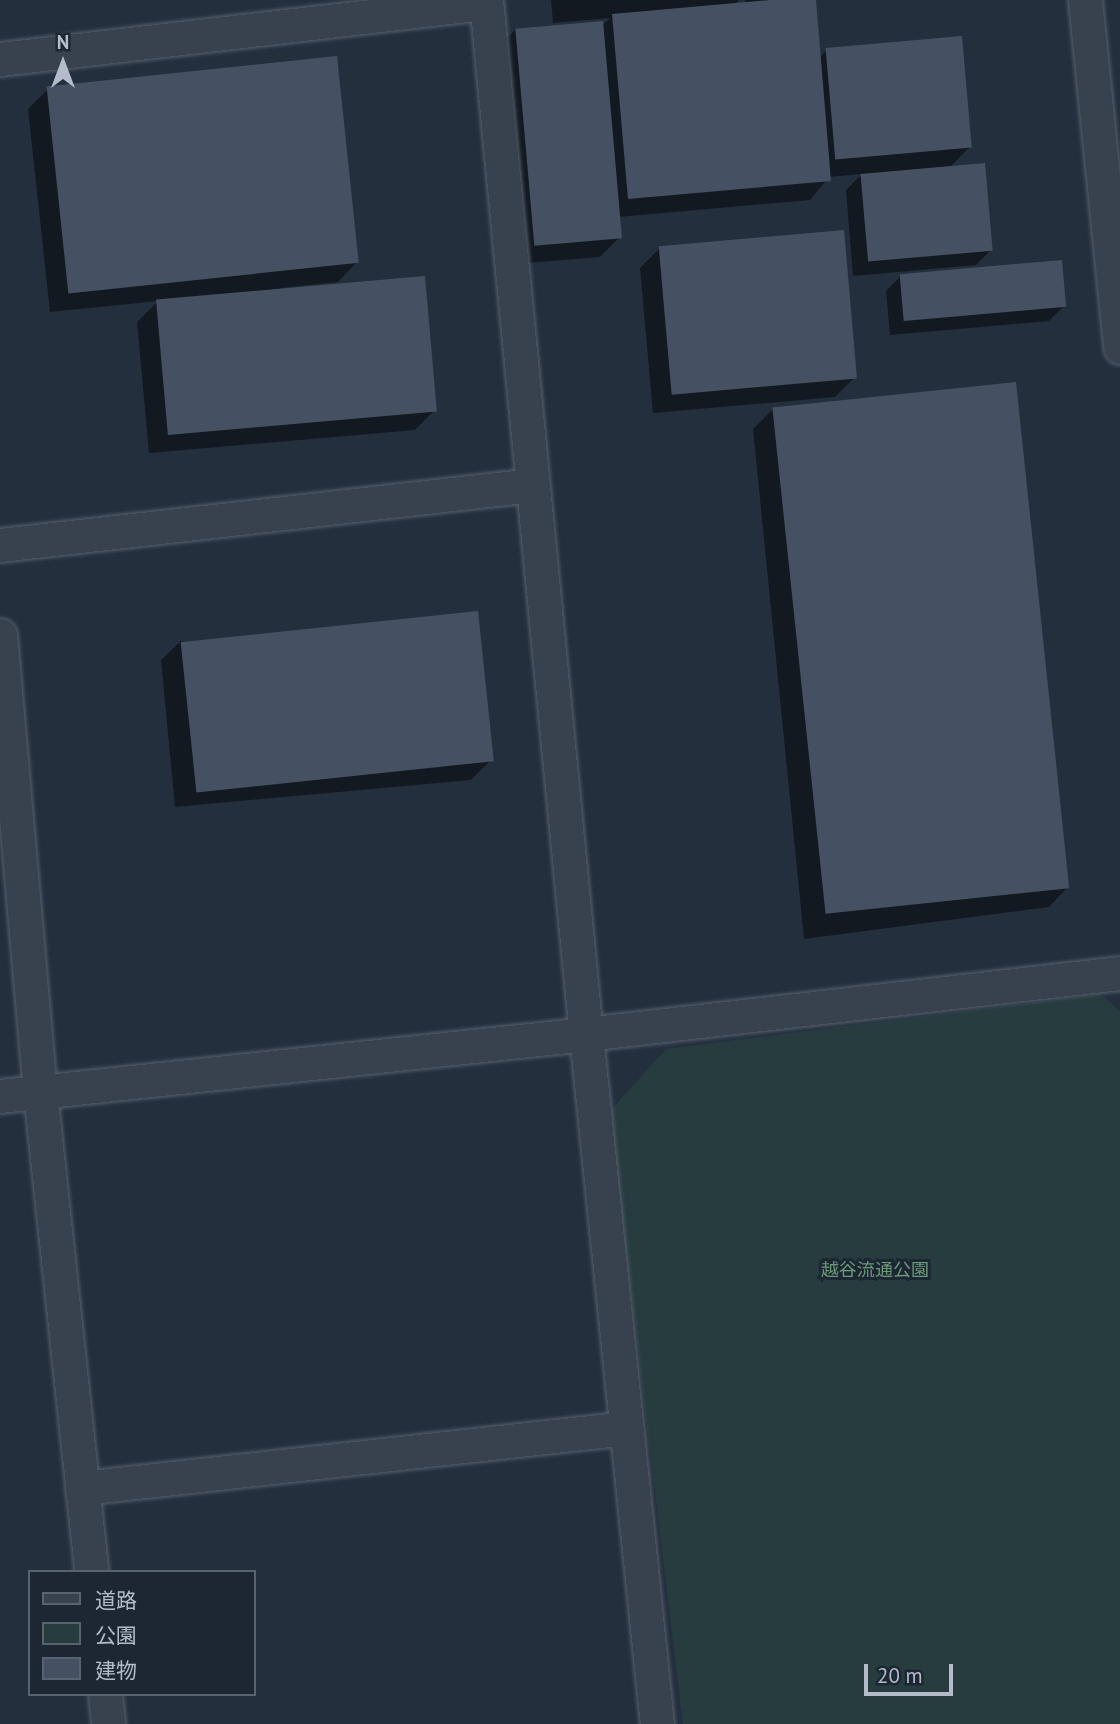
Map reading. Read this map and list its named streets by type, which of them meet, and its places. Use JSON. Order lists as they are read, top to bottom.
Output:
{
  "parks": ["越谷流通公園"],
  "legend": ["道路", "公園", "建物"],
  "scale_bar": "20 m",
  "north": "top"
}
